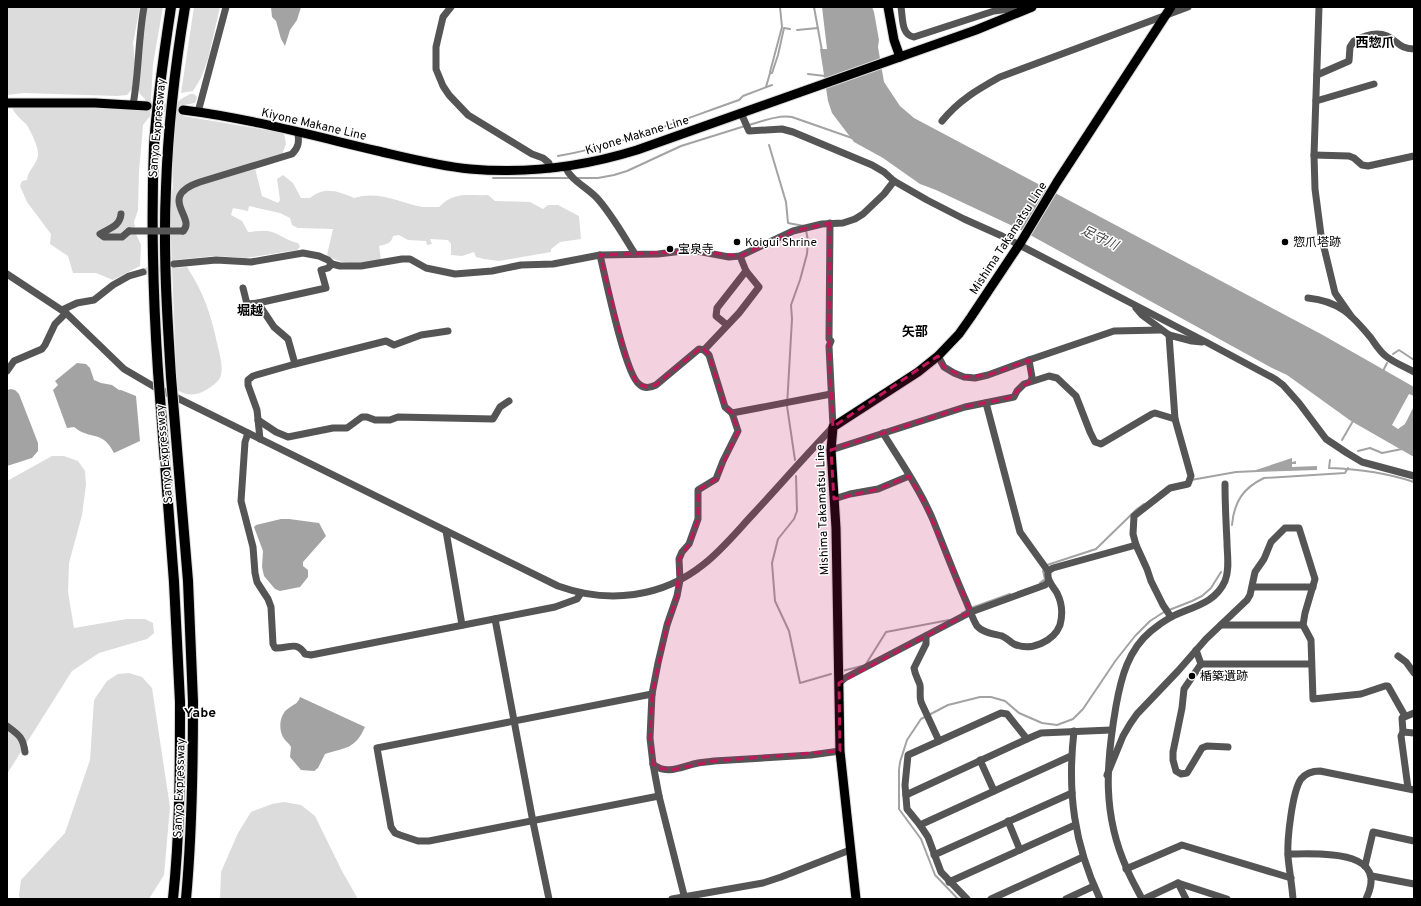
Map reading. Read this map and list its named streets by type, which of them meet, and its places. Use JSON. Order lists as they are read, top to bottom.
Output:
{
  "streets": {
    "highway": ["Sanyo Expressway"],
    "main road": ["Kiyone Makane Line", "Mishima Takamatsu Line"]
  },
  "districts": [
    "西惣爪",
    "堀越",
    "矢部",
    "Yabe"
  ],
  "water": ["足守川"],
  "places": [
    "Koigui Shrine",
    "惣爪塔跡",
    "宝泉寺",
    "楯築遺跡"
  ]
}
